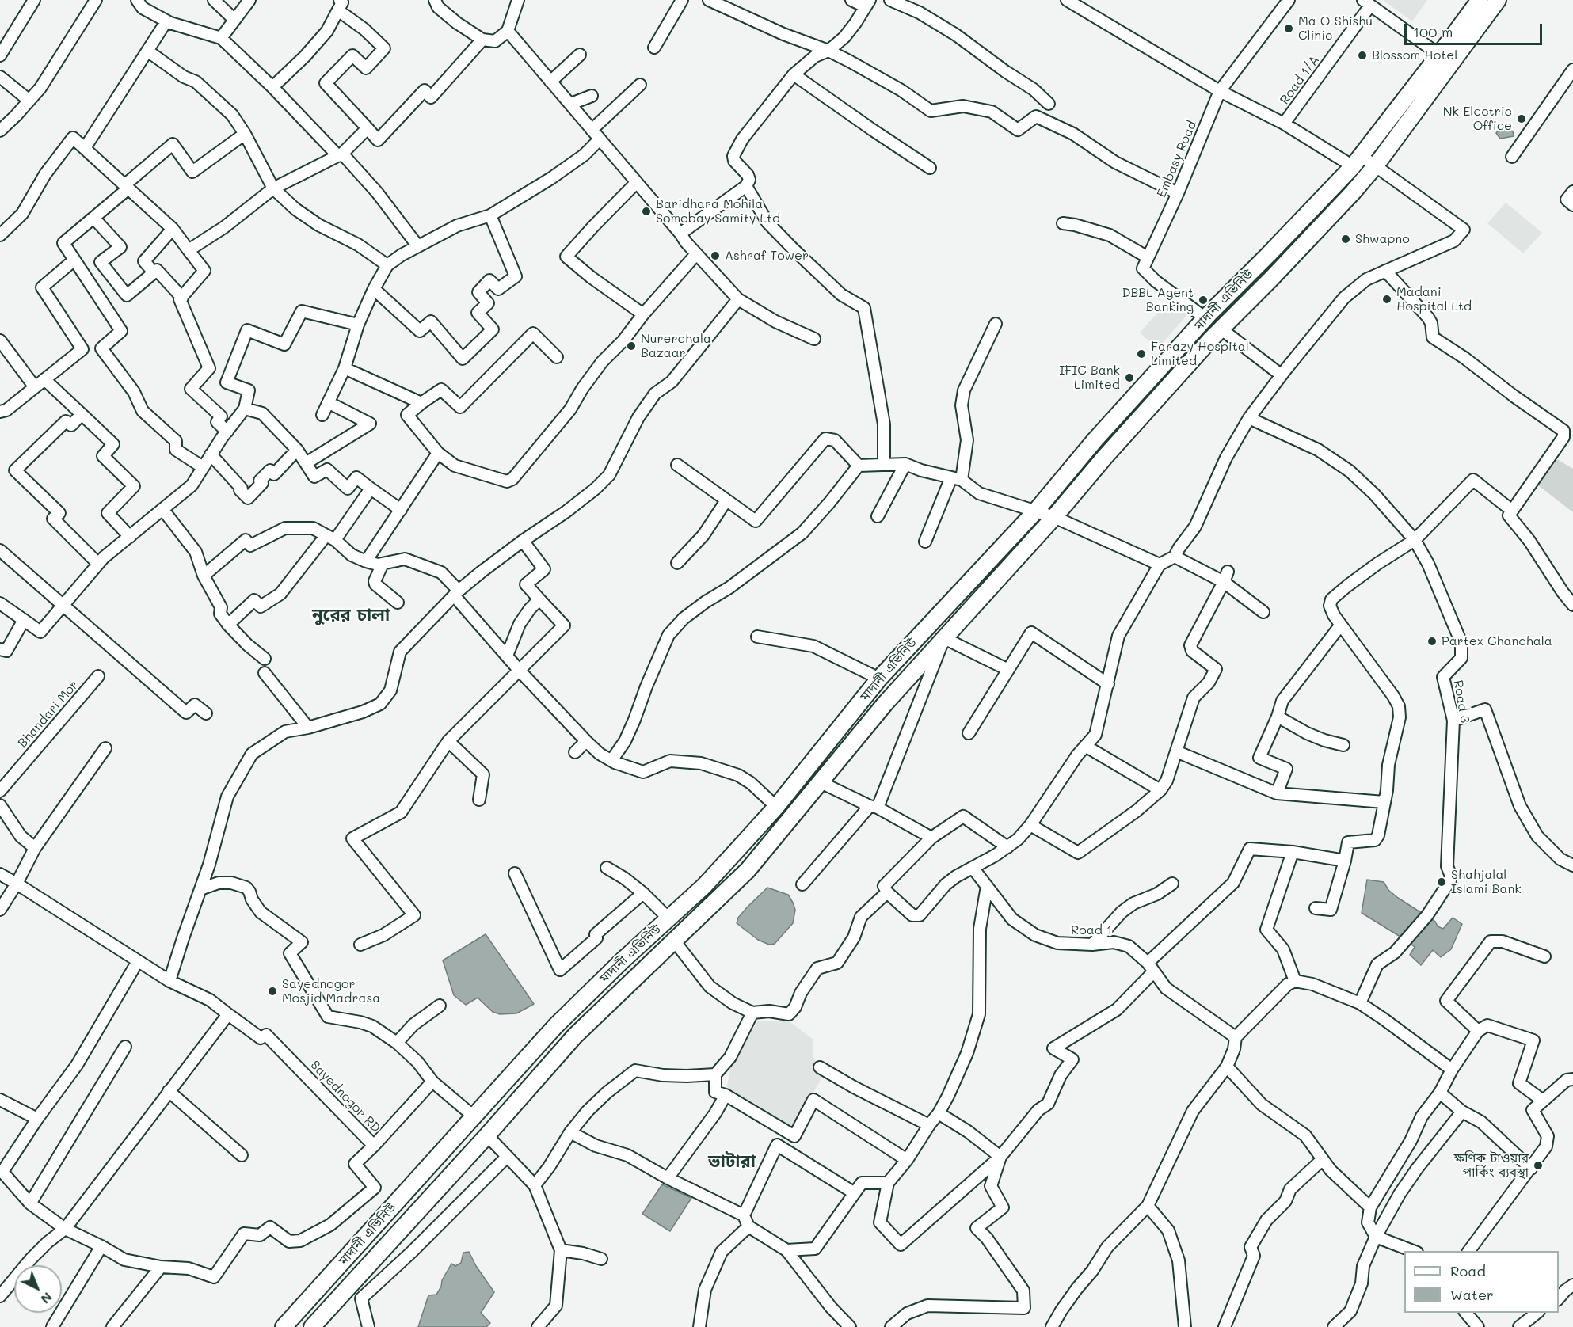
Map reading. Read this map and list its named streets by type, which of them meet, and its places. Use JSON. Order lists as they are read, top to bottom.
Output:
{
  "streets": {
    "main road": ["মাদানী এভিনিউ"],
    "street": [
      "Road 1/A",
      "Embasy Road",
      "Road 3",
      "Bhandari Mor",
      "Road 1",
      "Sayednogor RD"
    ]
  },
  "districts": ["নুরের চালা", "ভাটারা"],
  "places": [
    "Ma O Shishu Clinic",
    "Blossom Hotel",
    "Nk Electric Office",
    "Baridhara Mohila Somobay Samity Ltd",
    "Shwapno",
    "Ashraf Tower",
    "Madani Hospital Ltd",
    "DBBL Agent Banking",
    "Nurerchala Bazaar",
    "Farazy Hospital Limited",
    "IFIC Bank Limited",
    "Partex Chanchala",
    "Shahjalal Islami Bank",
    "Sayednogor Mosjid Madrasa",
    "ক্ষণিক টাওয়ার পার্কিং ব্যবস্থা"
  ],
  "legend": ["Road", "Water"],
  "scale_bar": "100 m",
  "north": "bottom right"
}
